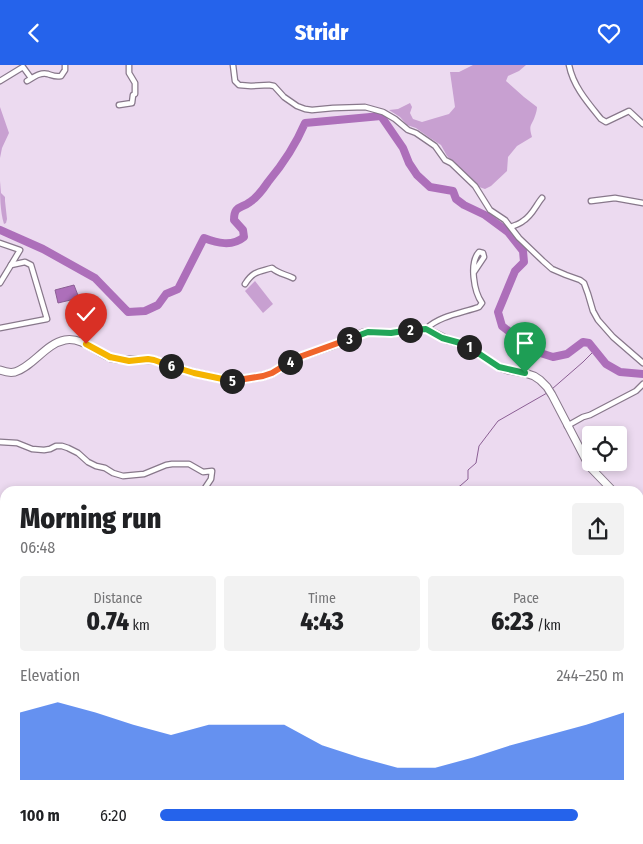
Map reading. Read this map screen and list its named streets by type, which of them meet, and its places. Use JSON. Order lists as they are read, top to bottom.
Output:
{
  "page": {
    "header": "Stridr",
    "pins": [
      "2",
      "3",
      "1",
      "4",
      "6",
      "5"
    ],
    "heading": ["Morning run", "06:48"],
    "stats": [
      ["Distance", "0.74 km"],
      ["Time", "4:43"],
      ["Pace", "6:23 /km"]
    ],
    "chart": ["Elevation", "244–250 m"],
    "list": [
      {
        "name": "100 m",
        "note": "6:20"
      }
    ]
  }
}
